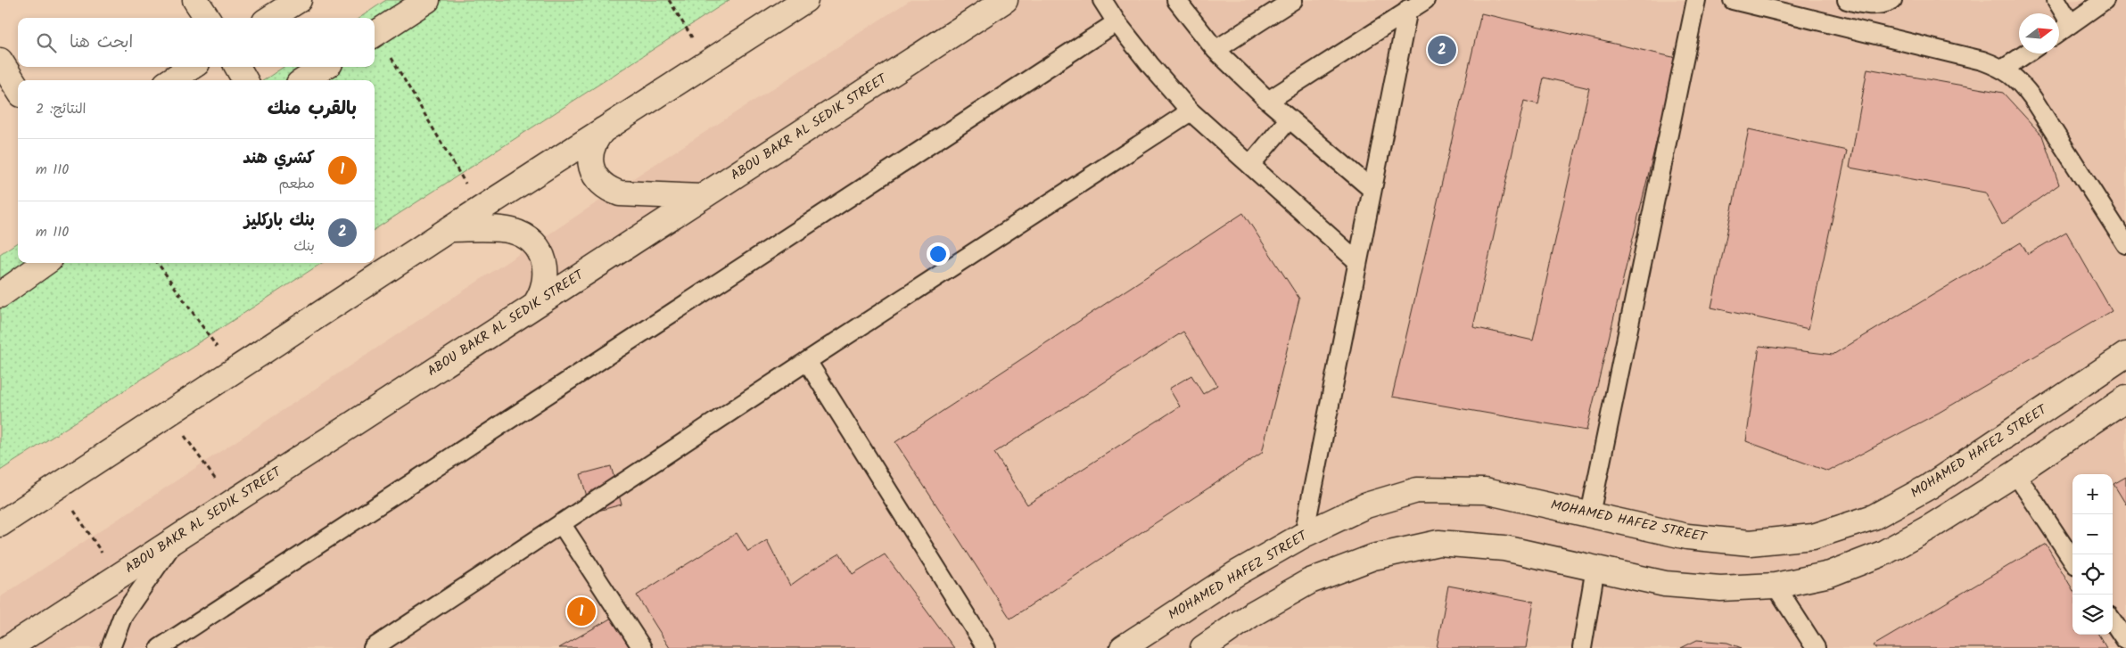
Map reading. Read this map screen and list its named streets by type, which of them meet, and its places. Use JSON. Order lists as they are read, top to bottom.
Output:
{
  "streets": {
    "main road": ["ABOU BAKR AL SEDIK STREET", "MOHAMED HAFEZ STREET"]
  },
  "north": "right",
  "page": {
    "search": "ابحث هنا",
    "pins": ["2", "1"],
    "heading": ["بالقرب منك", "النتائج: 2"],
    "list": [
      {
        "mark": "1",
        "name": "كشري هند",
        "note": "مطعم",
        "value": "110 m"
      },
      {
        "mark": "2",
        "name": "بنك باركليز",
        "note": "بنك",
        "value": "110 m"
      }
    ],
    "map_buttons": ["+", "−"]
  }
}
